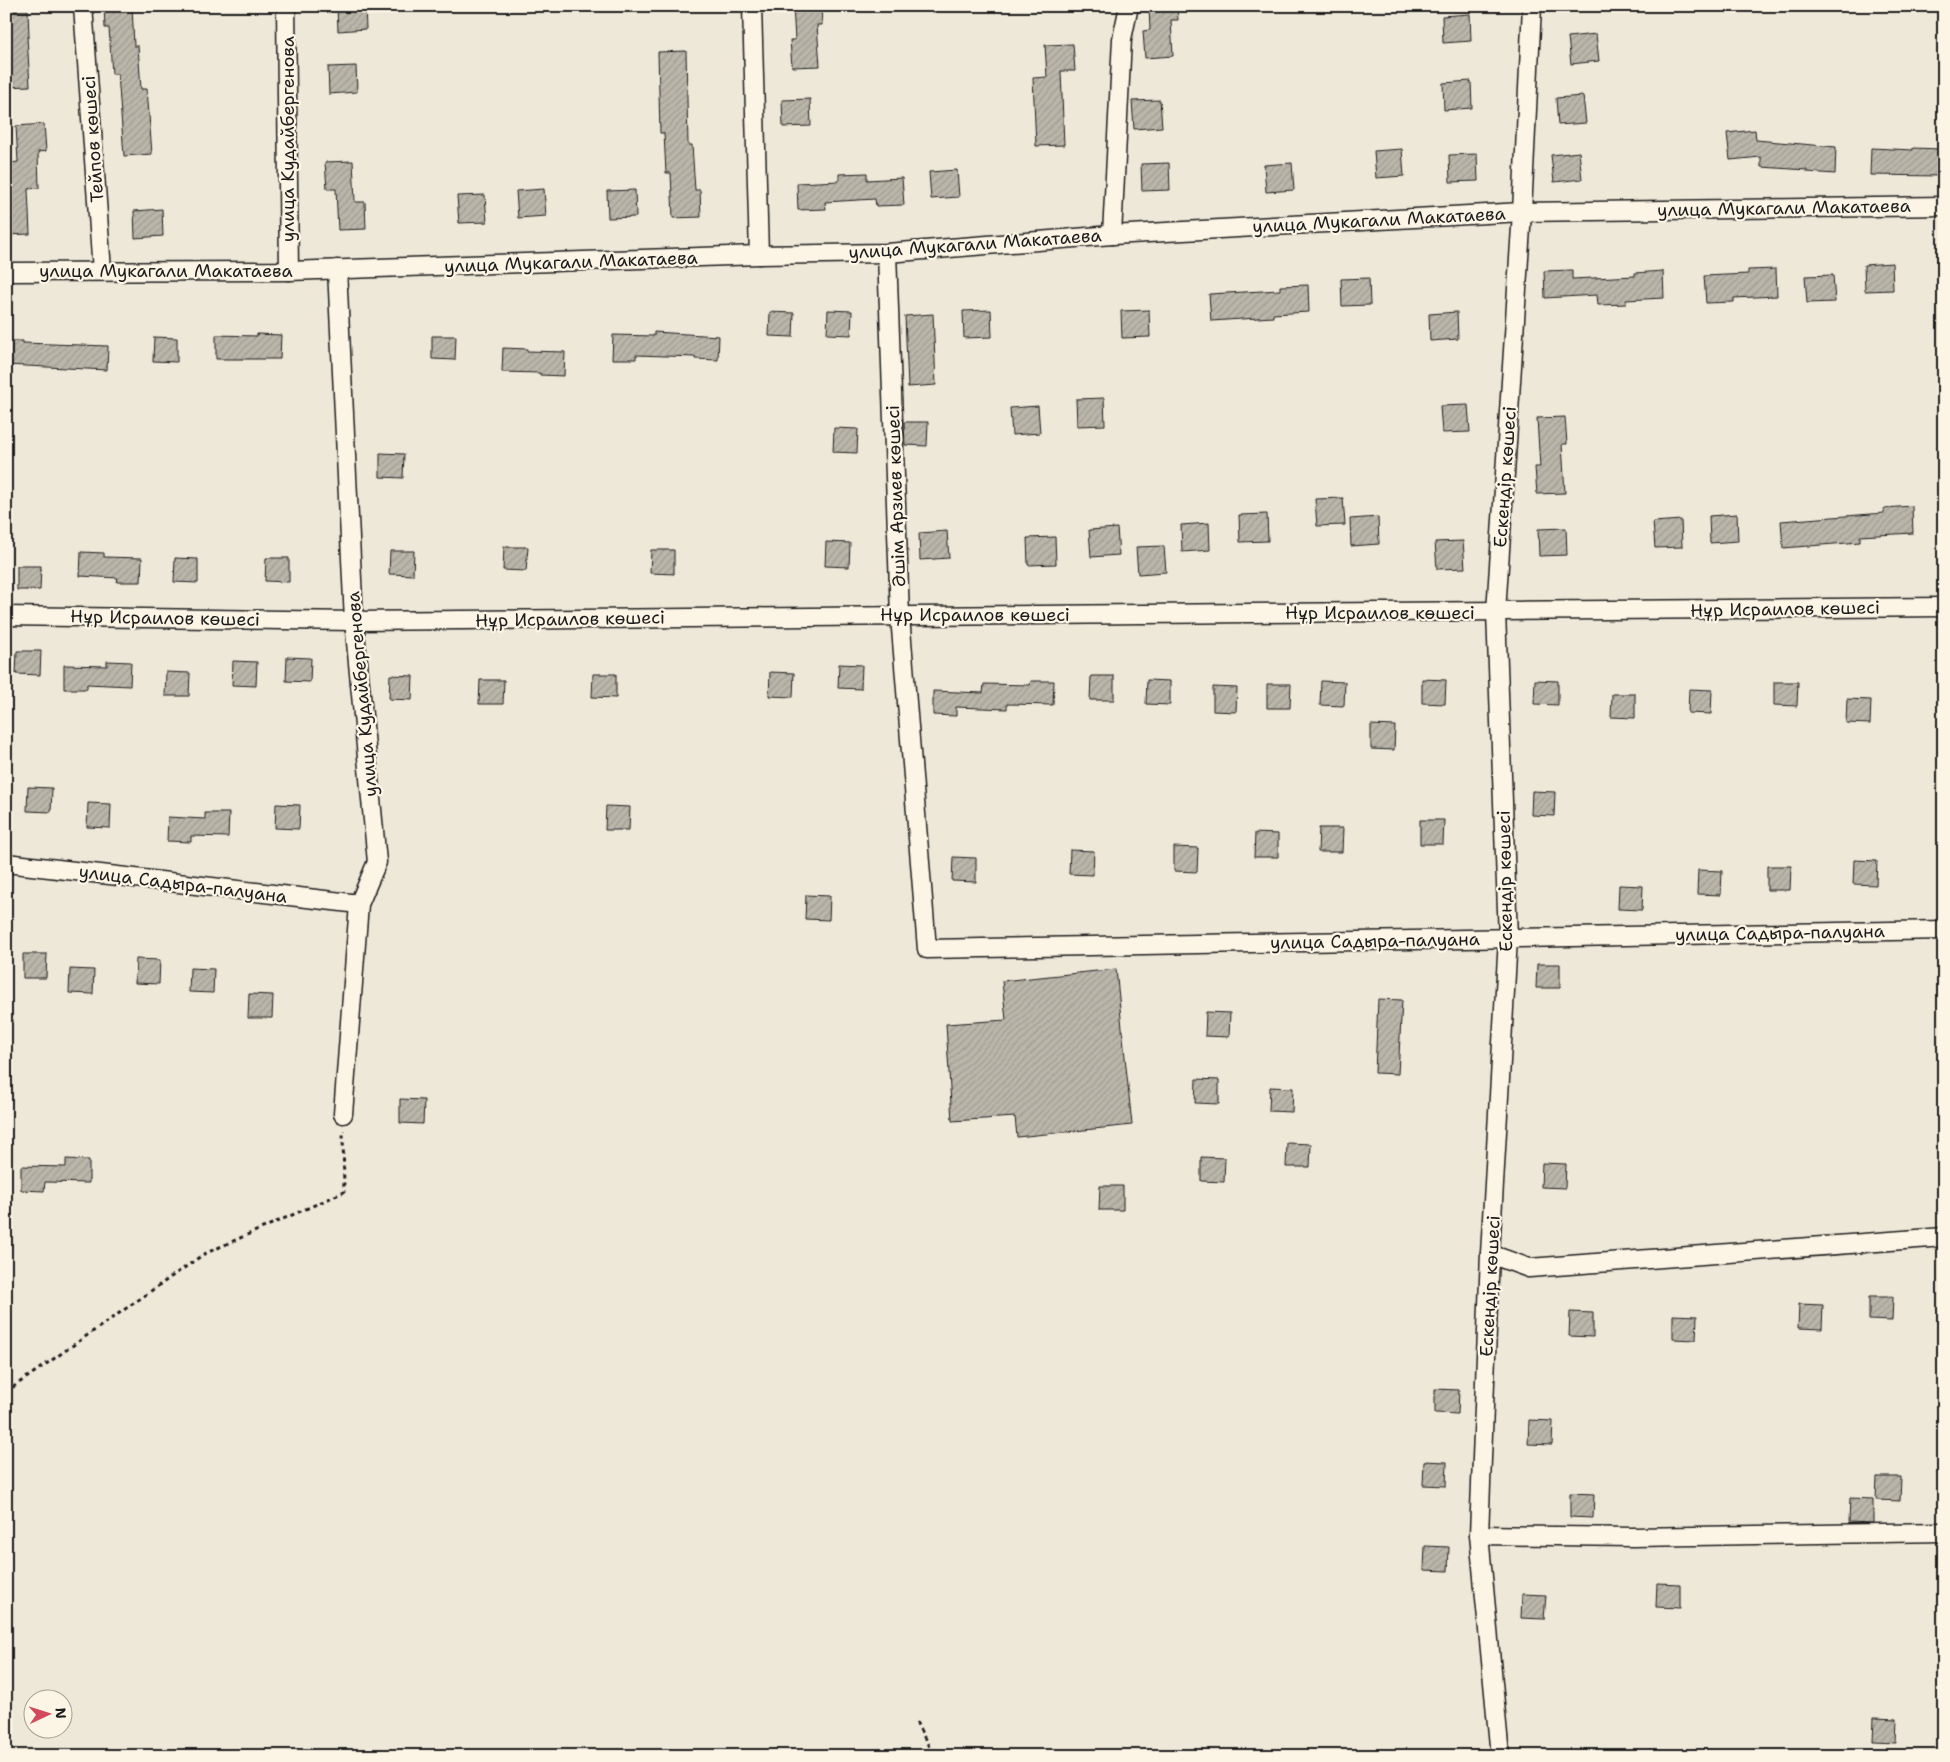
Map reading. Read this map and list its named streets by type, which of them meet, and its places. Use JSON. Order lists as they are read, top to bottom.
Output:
{
  "streets": {
    "street": [
      "Тейпов көшесі",
      "улица Кудайбергенова",
      "улица Мукагали Макатаева",
      "Ескендір көшесі",
      "Әшім Арзиев көшесі",
      "Нұр Исраилов көшесі",
      "улица Садыра-палуана"
    ]
  },
  "crossings": [
    ["Тейпов көшесі", "улица Мукагали Макатаева"],
    ["улица Кудайбергенова", "улица Мукагали Макатаева"],
    ["улица Кудайбергенова", "Нұр Исраилов көшесі"],
    ["улица Кудайбергенова", "улица Садыра-палуана"],
    ["улица Мукагали Макатаева", "Ескендір көшесі"],
    ["улица Мукагали Макатаева", "Әшім Арзиев көшесі"],
    ["Ескендір көшесі", "Нұр Исраилов көшесі"],
    ["Ескендір көшесі", "улица Садыра-палуана"],
    ["Әшім Арзиев көшесі", "Нұр Исраилов көшесі"],
    ["Әшім Арзиев көшесі", "улица Садыра-палуана"]
  ],
  "north": "right"
}
